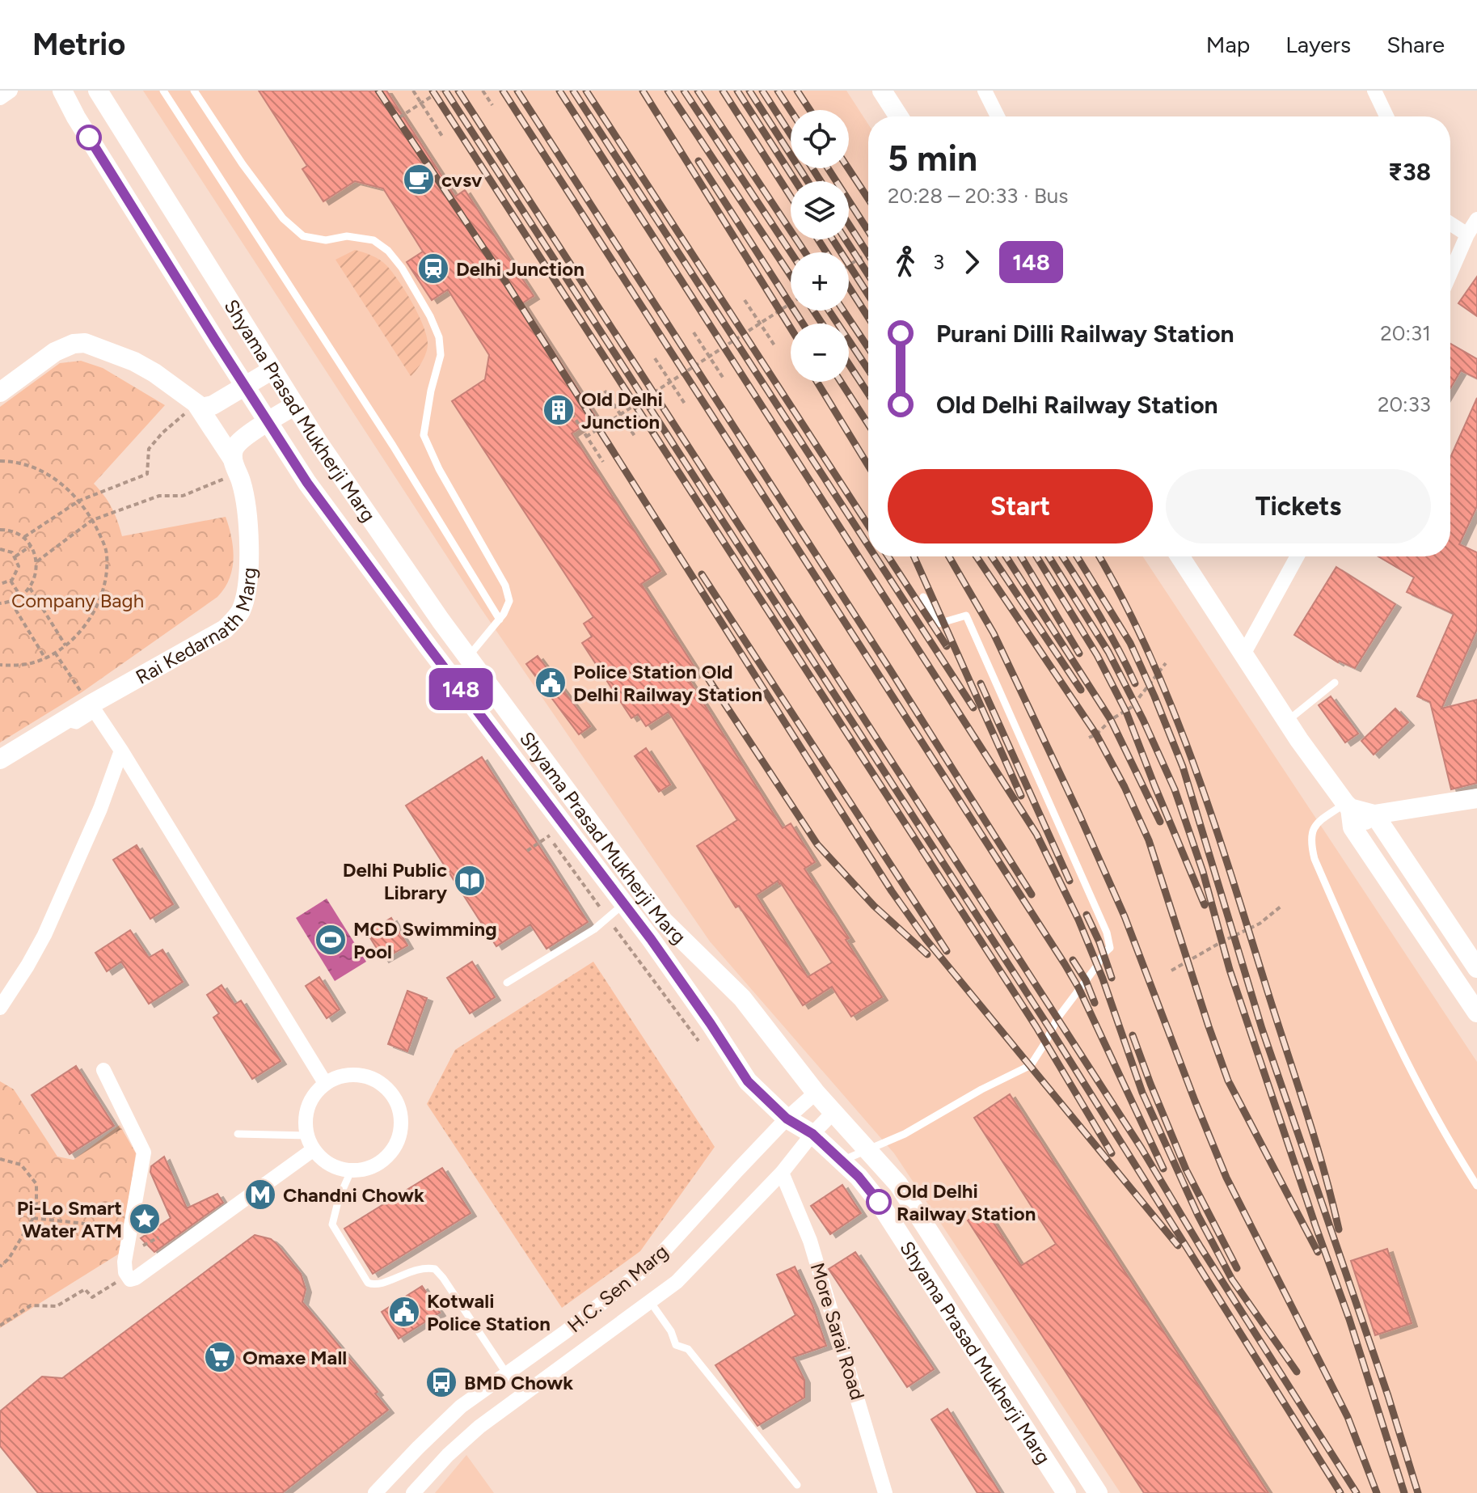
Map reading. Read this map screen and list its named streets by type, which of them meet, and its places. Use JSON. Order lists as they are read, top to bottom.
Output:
{
  "streets": {
    "main road": ["Shyama Prasad Mukherji Marg", "Rai Kedarnath Marg"],
    "street": ["H.C. Sen Marg", "More Sarai Road"]
  },
  "crossings": [
    ["Shyama Prasad Mukherji Marg", "H.C. Sen Marg"],
    ["H.C. Sen Marg", "More Sarai Road"]
  ],
  "parks": ["Company Bagh"],
  "places": {
    "cafe": ["cvsv"],
    "station": ["Delhi Junction"],
    "building": ["Old Delhi Junction"],
    "public building": ["Police Station Old Delhi Railway Station", "Kotwali Police Station"],
    "library": ["Delhi Public Library"],
    "sports": ["MCD Swimming Pool"],
    "metro station": ["Chandni Chowk"],
    "other": ["Old Delhi Railway Station"],
    "place": ["Pi-Lo Smart Water ATM"],
    "supermarket": ["Omaxe Mall"],
    "bus stop": ["BMD Chowk"]
  },
  "lines": ["bus line 148"],
  "page": {
    "header": "Metrio",
    "nav": ["Map", "Layers", "Share"],
    "on_map": "148",
    "map_buttons": ["+", "−"],
    "heading": ["5 min", "20:28 – 20:33 · Bus", "₹38"],
    "legs": ["3", "148"],
    "list": [
      {
        "name": "Purani Dilli Railway Station",
        "value": "20:31"
      },
      {
        "name": "Old Delhi Railway Station",
        "value": "20:33"
      }
    ],
    "buttons": ["Start", "Tickets"]
  }
}
